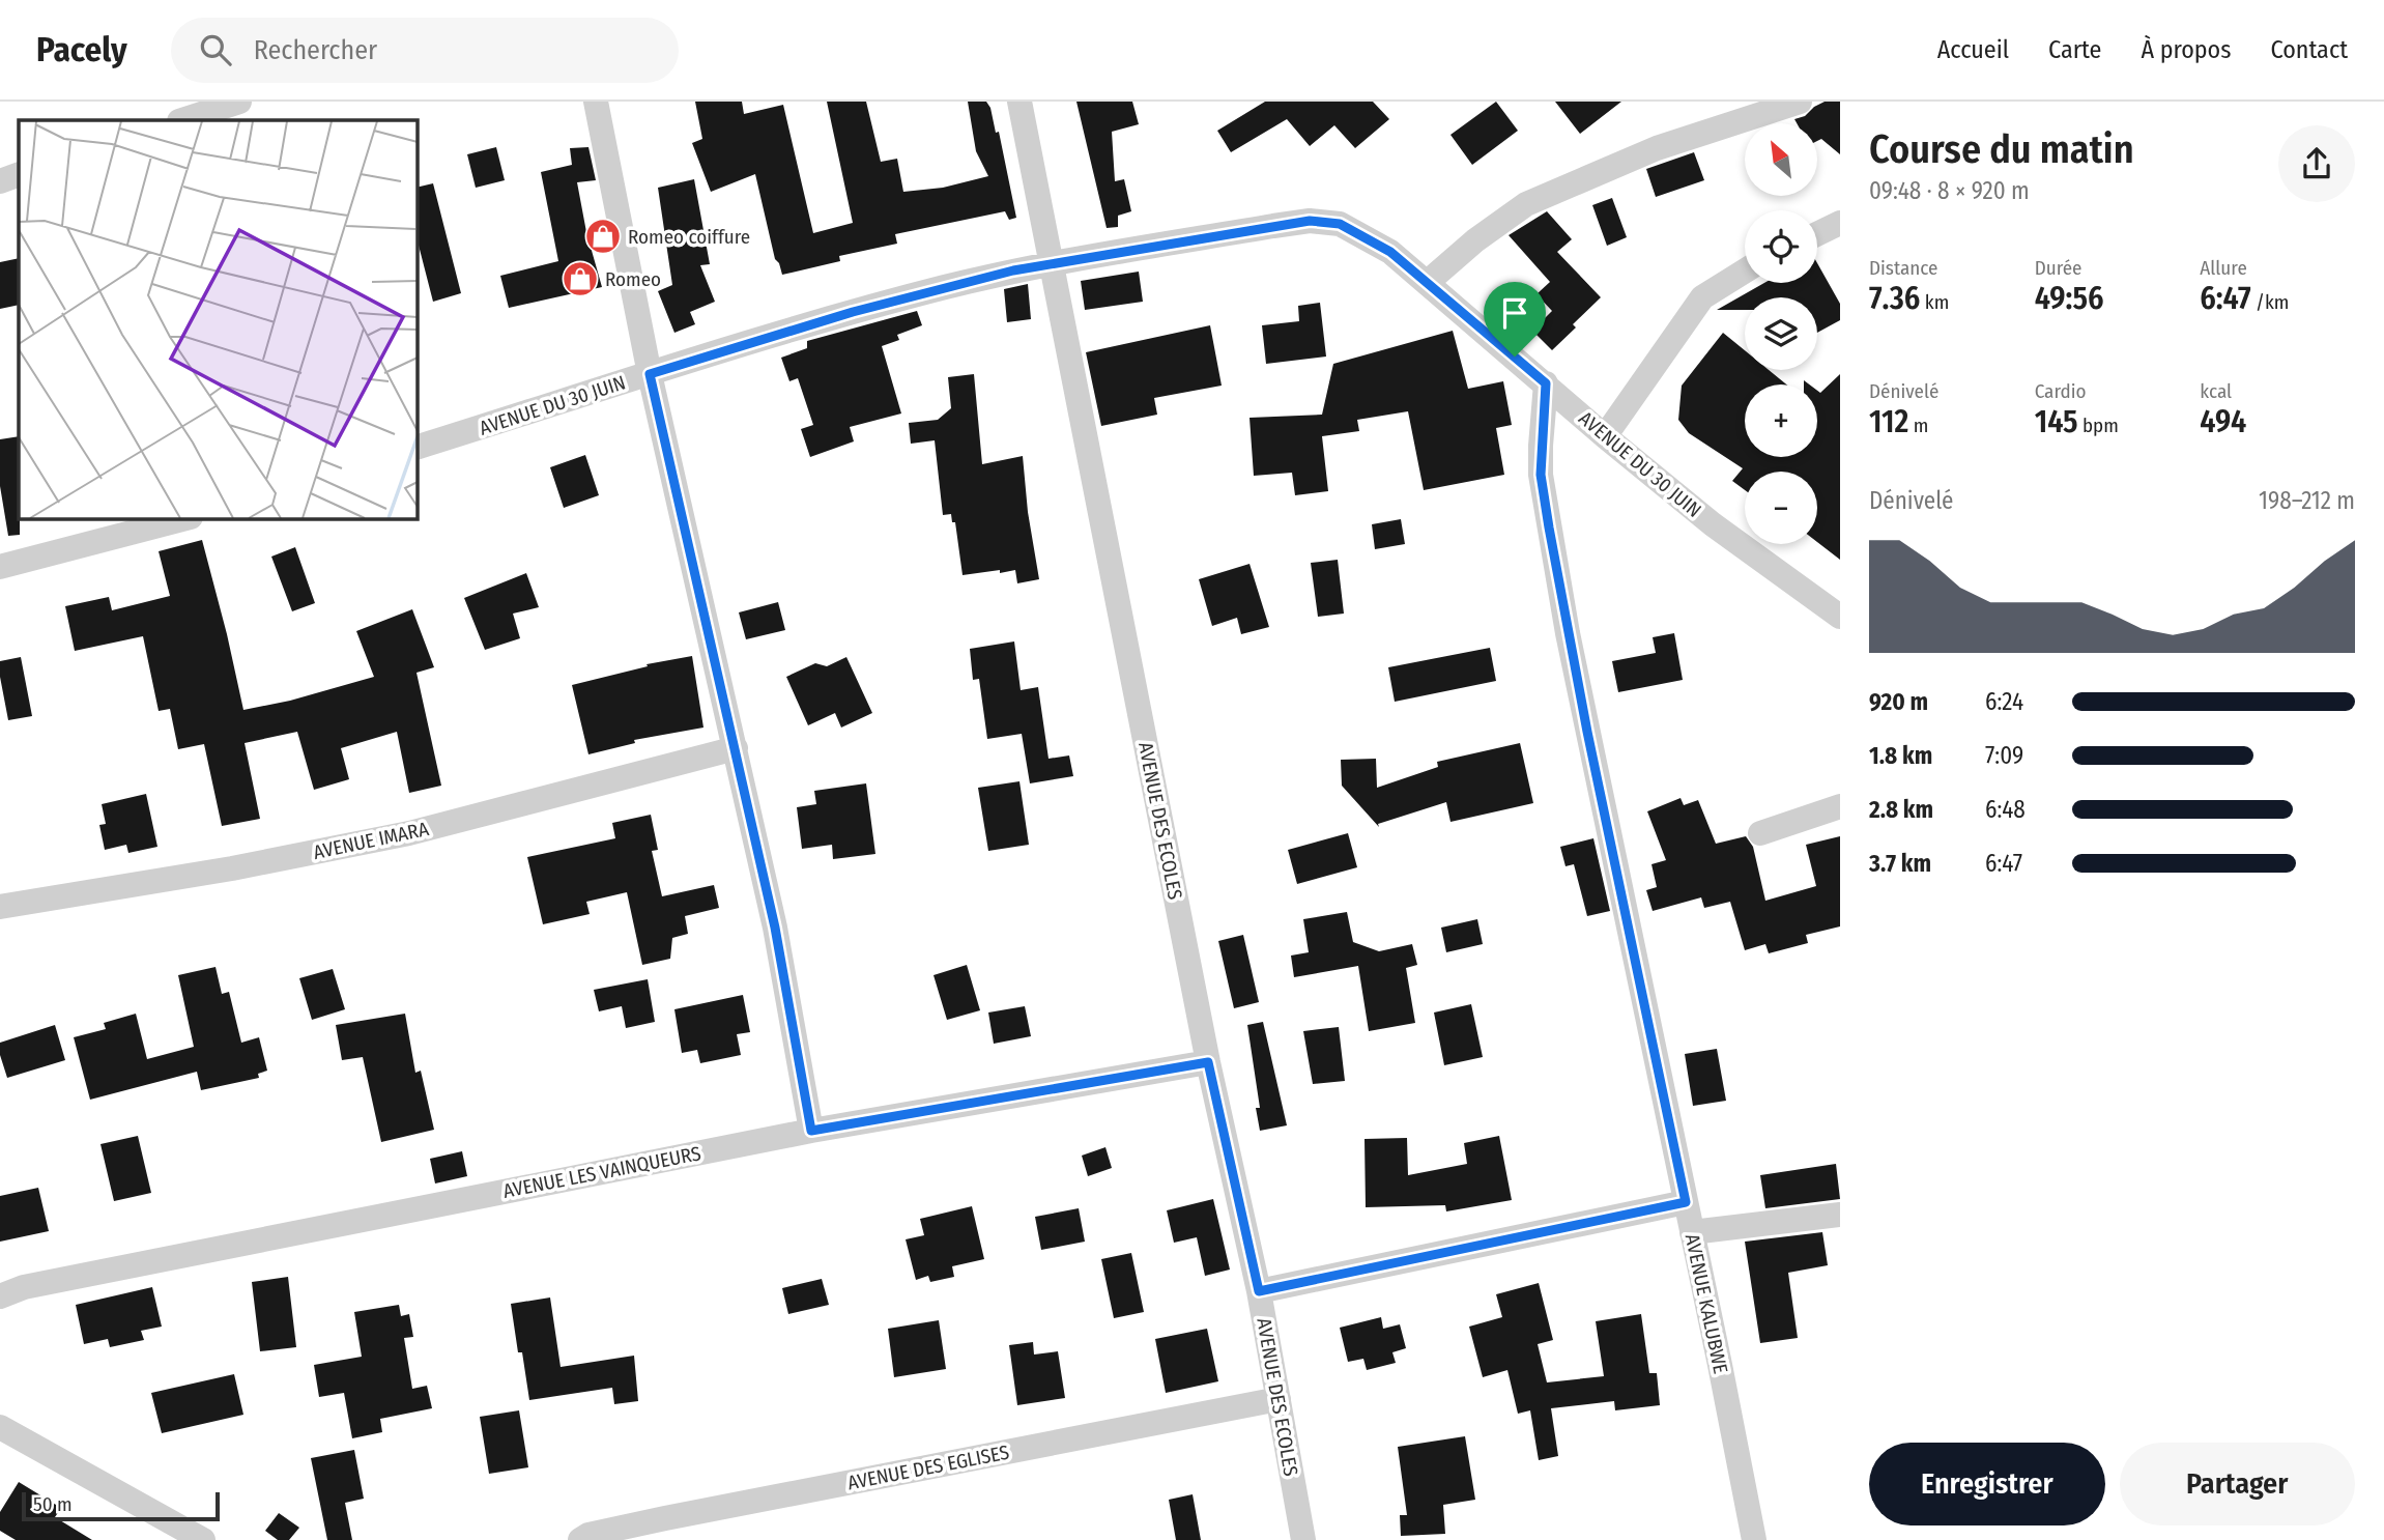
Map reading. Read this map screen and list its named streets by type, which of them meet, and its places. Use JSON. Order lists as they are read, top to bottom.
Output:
{
  "streets": {
    "street": [
      "AVENUE DU 30 JUIN",
      "AVENUE DES ECOLES",
      "AVENUE IMARA",
      "AVENUE LES VAINQUEURS",
      "AVENUE KALUBWE",
      "AVENUE DES EGLISES"
    ]
  },
  "crossings": [
    ["AVENUE DU 30 JUIN", "AVENUE DES ECOLES"],
    ["AVENUE DU 30 JUIN", "AVENUE KALUBWE"],
    ["AVENUE DES ECOLES", "AVENUE LES VAINQUEURS"],
    ["AVENUE DES ECOLES", "AVENUE DES EGLISES"]
  ],
  "places": {
    "shop": ["Romeo coiffure", "Romeo"]
  },
  "scale_bar": "50 m",
  "north": "top left",
  "page": {
    "header": "Pacely",
    "search": "Rechercher",
    "nav": [
      "Accueil",
      "Carte",
      "À propos",
      "Contact"
    ],
    "heading": ["Course du matin", "09:48 · 8 × 920 m"],
    "map_buttons": ["+", "−"],
    "stats": [
      ["Distance", "7.36 km"],
      ["Durée", "49:56"],
      ["Allure", "6:47 /km"],
      ["Dénivelé", "112 m"],
      ["Cardio", "145 bpm"],
      ["kcal", "494"]
    ],
    "chart": ["Dénivelé", "198–212 m"],
    "list": [
      {
        "name": "920 m",
        "note": "6:24"
      },
      {
        "name": "1.8 km",
        "note": "7:09"
      },
      {
        "name": "2.8 km",
        "note": "6:48"
      },
      {
        "name": "3.7 km",
        "note": "6:47"
      }
    ],
    "buttons": ["Enregistrer", "Partager"],
    "scale": "50 m"
  }
}
